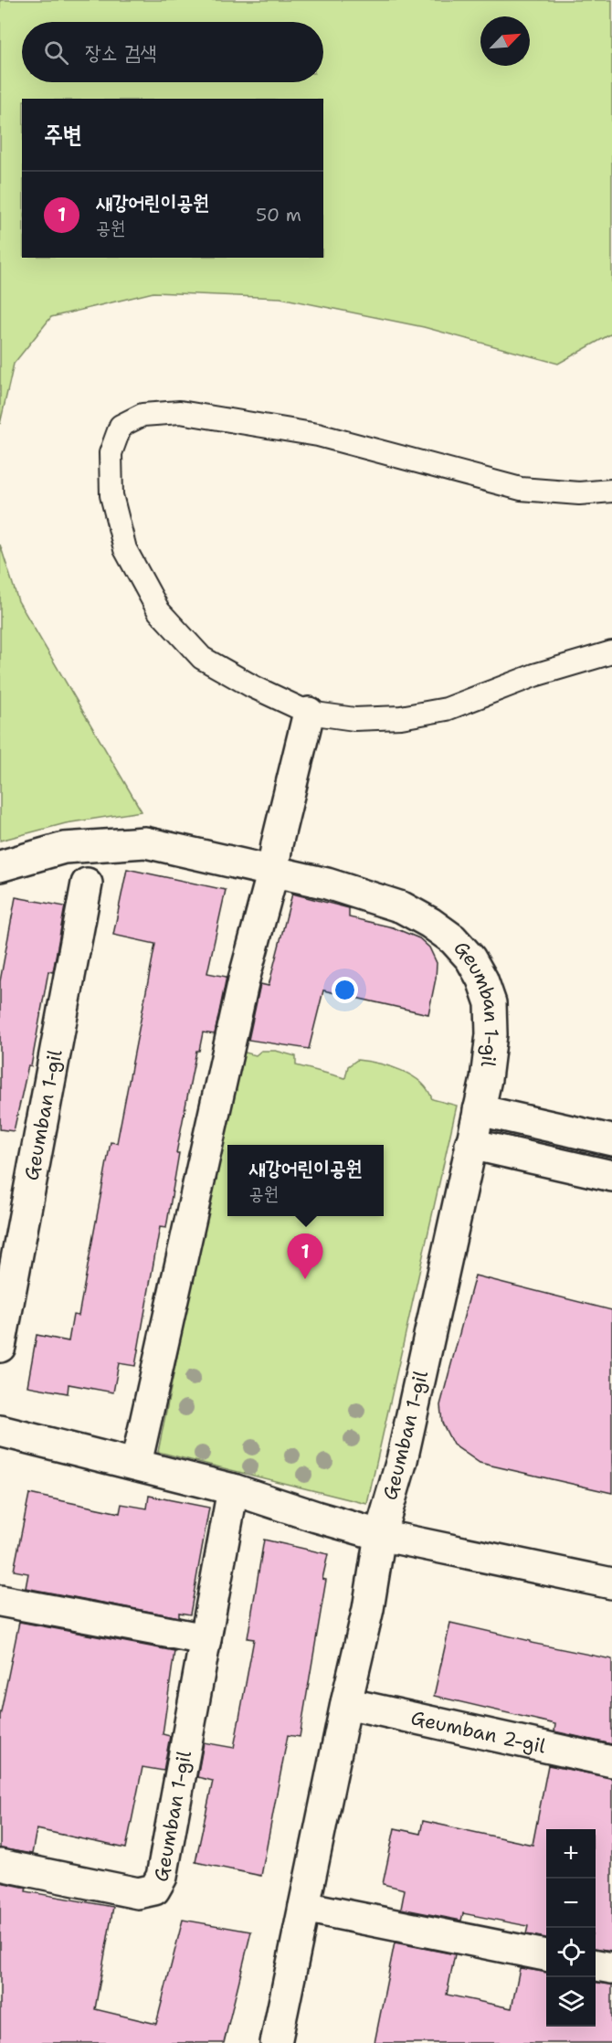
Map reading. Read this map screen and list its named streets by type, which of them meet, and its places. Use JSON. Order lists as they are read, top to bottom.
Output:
{
  "streets": {
    "street": ["Geumban 1-gil", "Geumban 2-gil"]
  },
  "north": "top right",
  "page": {
    "search": "장소 검색",
    "heading": "주변",
    "list": [
      {
        "mark": "1",
        "name": "새강어린이공원",
        "note": "공원",
        "value": "50 m"
      }
    ],
    "popup": ["새강어린이공원", "공원"],
    "pins": "1",
    "map_buttons": ["+", "−"]
  }
}
